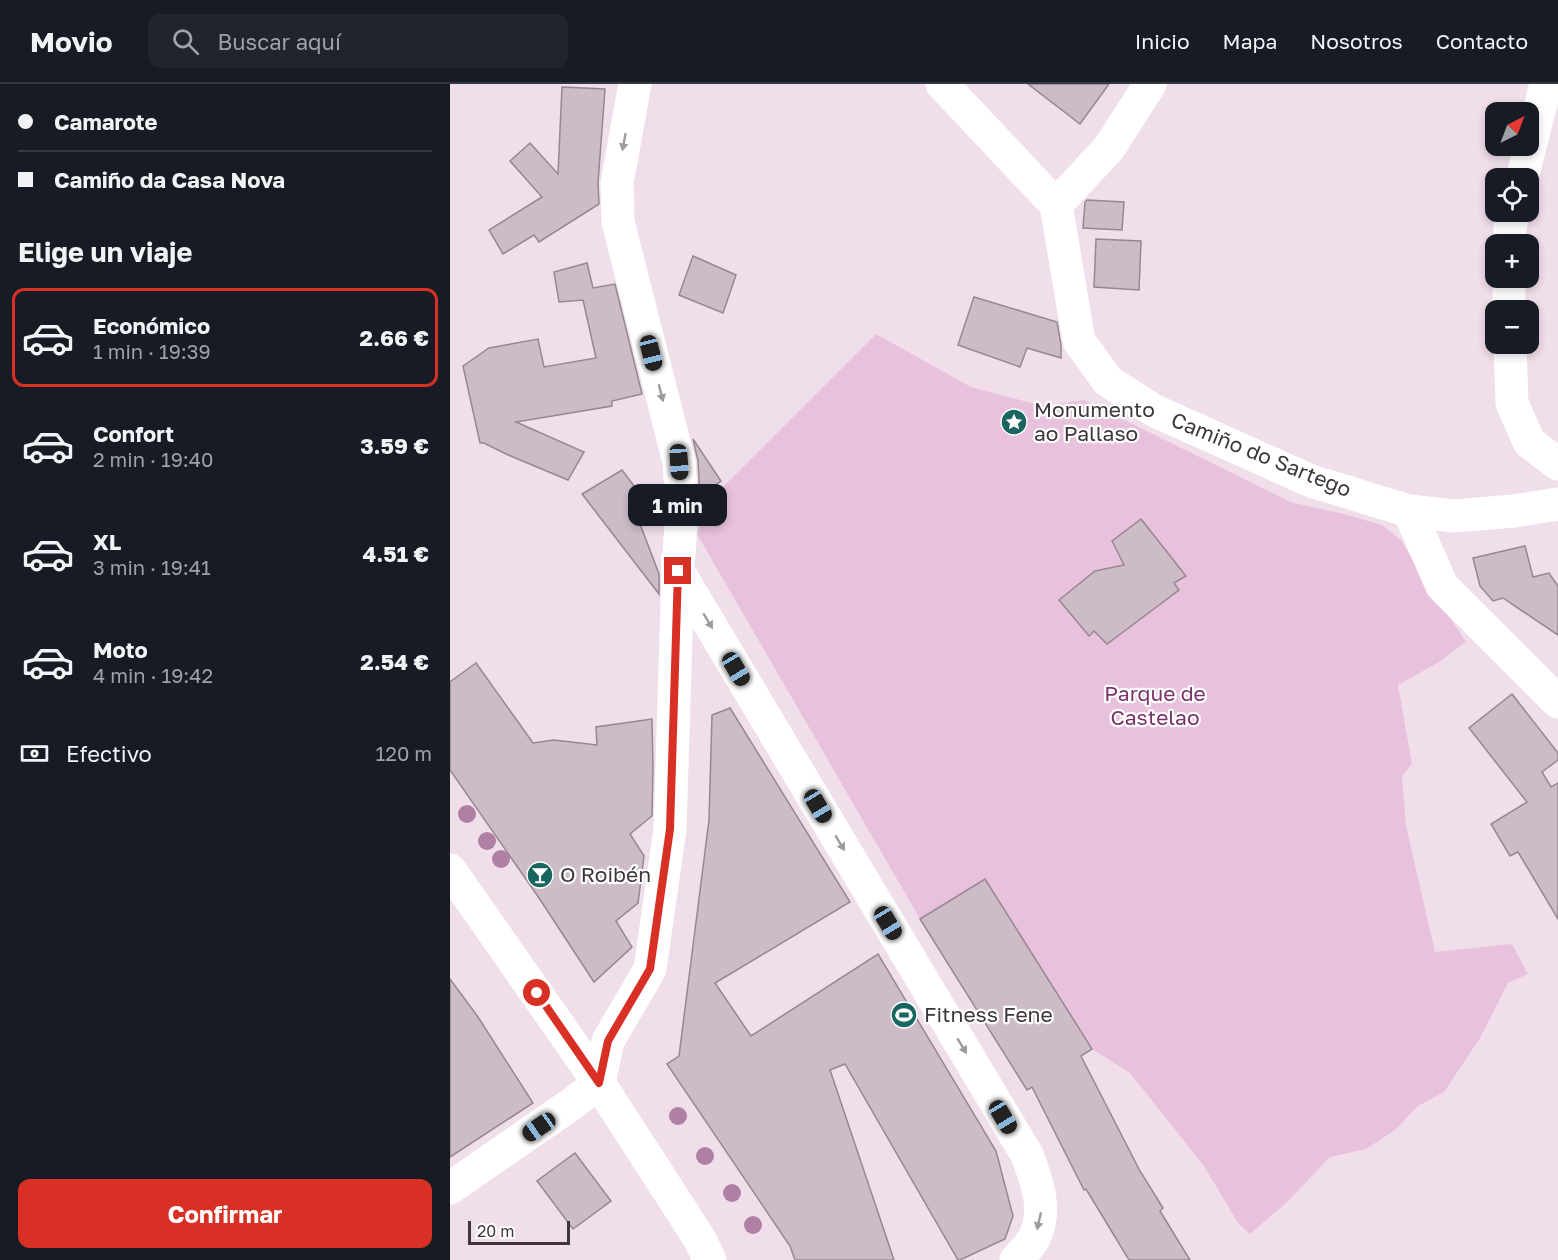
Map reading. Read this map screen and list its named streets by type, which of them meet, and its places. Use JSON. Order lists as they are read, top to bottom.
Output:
{
  "streets": {
    "main road": ["Camiño do Sartego"]
  },
  "parks": ["Parque de Castelao"],
  "places": {
    "place": ["Monumento ao Pallaso"],
    "bar": ["O Roibén"],
    "sports": ["Fitness Fene"]
  },
  "scale_bar": "20 m",
  "north": "top right",
  "page": {
    "header": "Movio",
    "search": "Buscar aquí",
    "nav": [
      "Inicio",
      "Mapa",
      "Nosotros",
      "Contacto"
    ],
    "banner": ["Camarote", "Camiño da Casa Nova"],
    "map_buttons": ["+", "−"],
    "heading": "Elige un viaje",
    "list": [
      {
        "name": "Económico",
        "note": "1 min · 19:39",
        "value": "2.66 €"
      },
      {
        "name": "Confort",
        "note": "2 min · 19:40",
        "value": "3.59 €"
      },
      {
        "name": "XL",
        "note": "3 min · 19:41",
        "value": "4.51 €"
      },
      {
        "name": "Moto",
        "note": "4 min · 19:42",
        "value": "2.54 €"
      }
    ],
    "bubble": "1 min",
    "pay": ["Efectivo", "120 m"],
    "buttons": "Confirmar",
    "scale": "20 m"
  }
}
